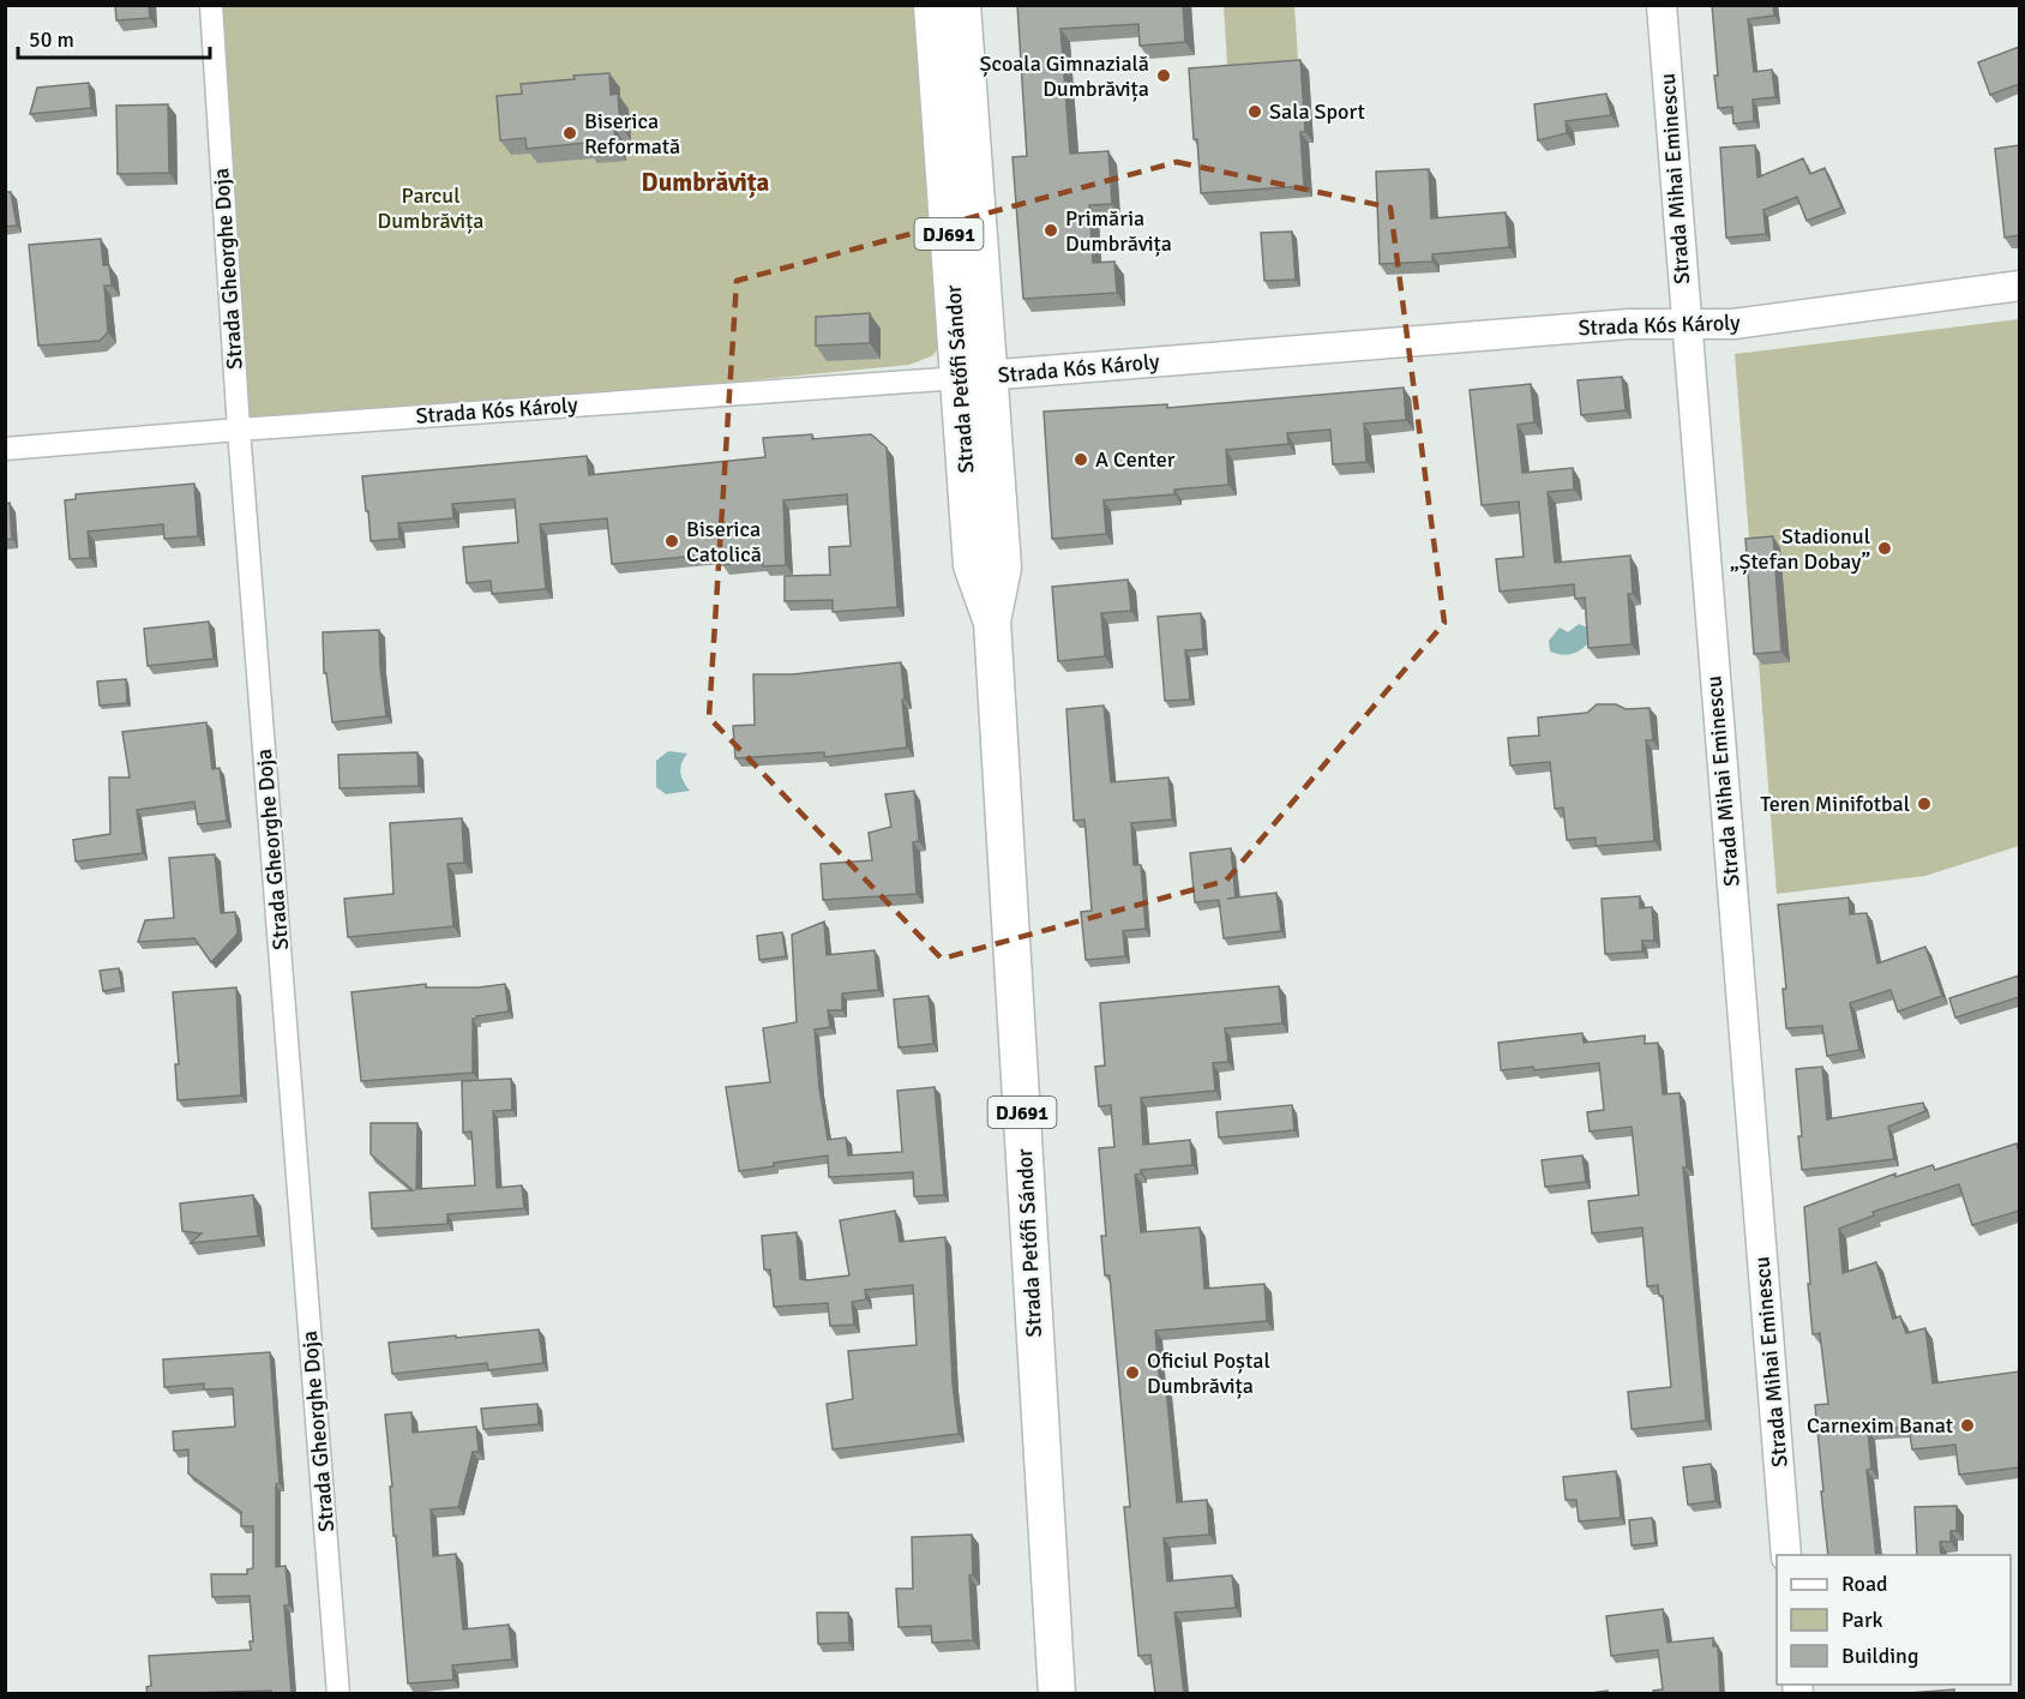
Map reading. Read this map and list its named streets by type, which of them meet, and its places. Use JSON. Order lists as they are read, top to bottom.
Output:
{
  "streets": {
    "main road": ["DJ691", "Strada Petőfi Sándor"],
    "street": ["Strada Mihai Eminescu", "Strada Gheorghe Doja", "Strada Kós Károly"]
  },
  "crossings": [
    ["Strada Mihai Eminescu", "Strada Kós Károly"],
    ["Strada Gheorghe Doja", "Strada Kós Károly"],
    ["Strada Kós Károly", "Strada Petőfi Sándor"]
  ],
  "districts": ["Dumbrăvița"],
  "parks": ["Parcul Dumbrăvița"],
  "places": [
    "Școala Gimnazială Dumbrăvița",
    "Sala Sport",
    "Biserica Reformată",
    "Primăria Dumbrăvița",
    "A Center",
    "Biserica Catolică",
    "Stadionul „Ștefan Dobay”",
    "Teren Minifotbal",
    "Oficiul Poștal Dumbrăvița",
    "Carnexim Banat"
  ],
  "legend": ["Road", "Park", "Building"],
  "scale_bar": "50 m"
}
